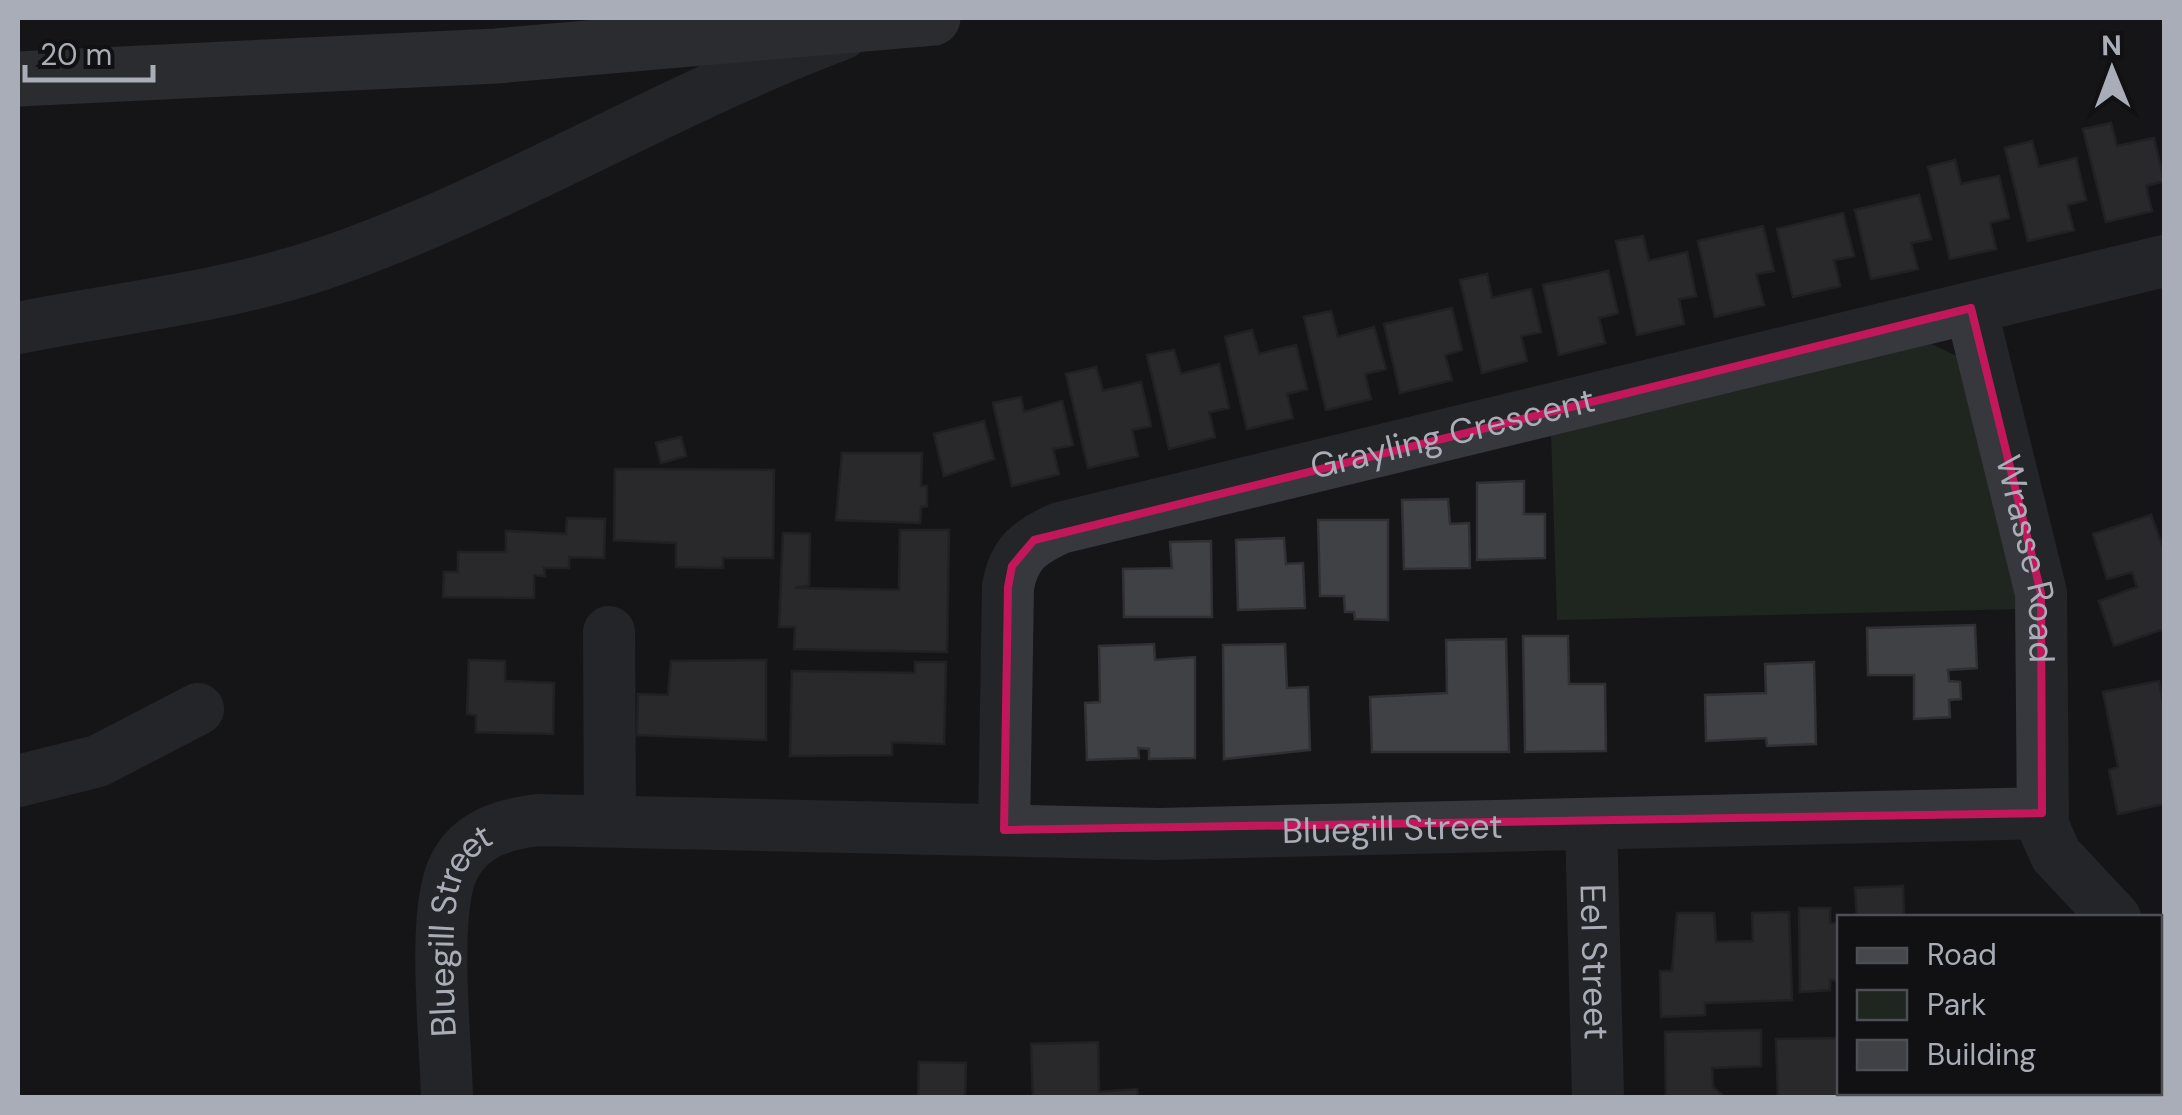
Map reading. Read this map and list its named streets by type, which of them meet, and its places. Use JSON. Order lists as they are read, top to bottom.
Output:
{
  "streets": {
    "street": [
      "Grayling Crescent",
      "Wrasse Road",
      "Bluegill Street",
      "Eel Street"
    ]
  },
  "crossings": [
    ["Grayling Crescent", "Wrasse Road"],
    ["Grayling Crescent", "Bluegill Street"],
    ["Wrasse Road", "Bluegill Street"],
    ["Bluegill Street", "Eel Street"]
  ],
  "legend": ["Road", "Park", "Building"],
  "scale_bar": "20 m",
  "north": "top"
}
